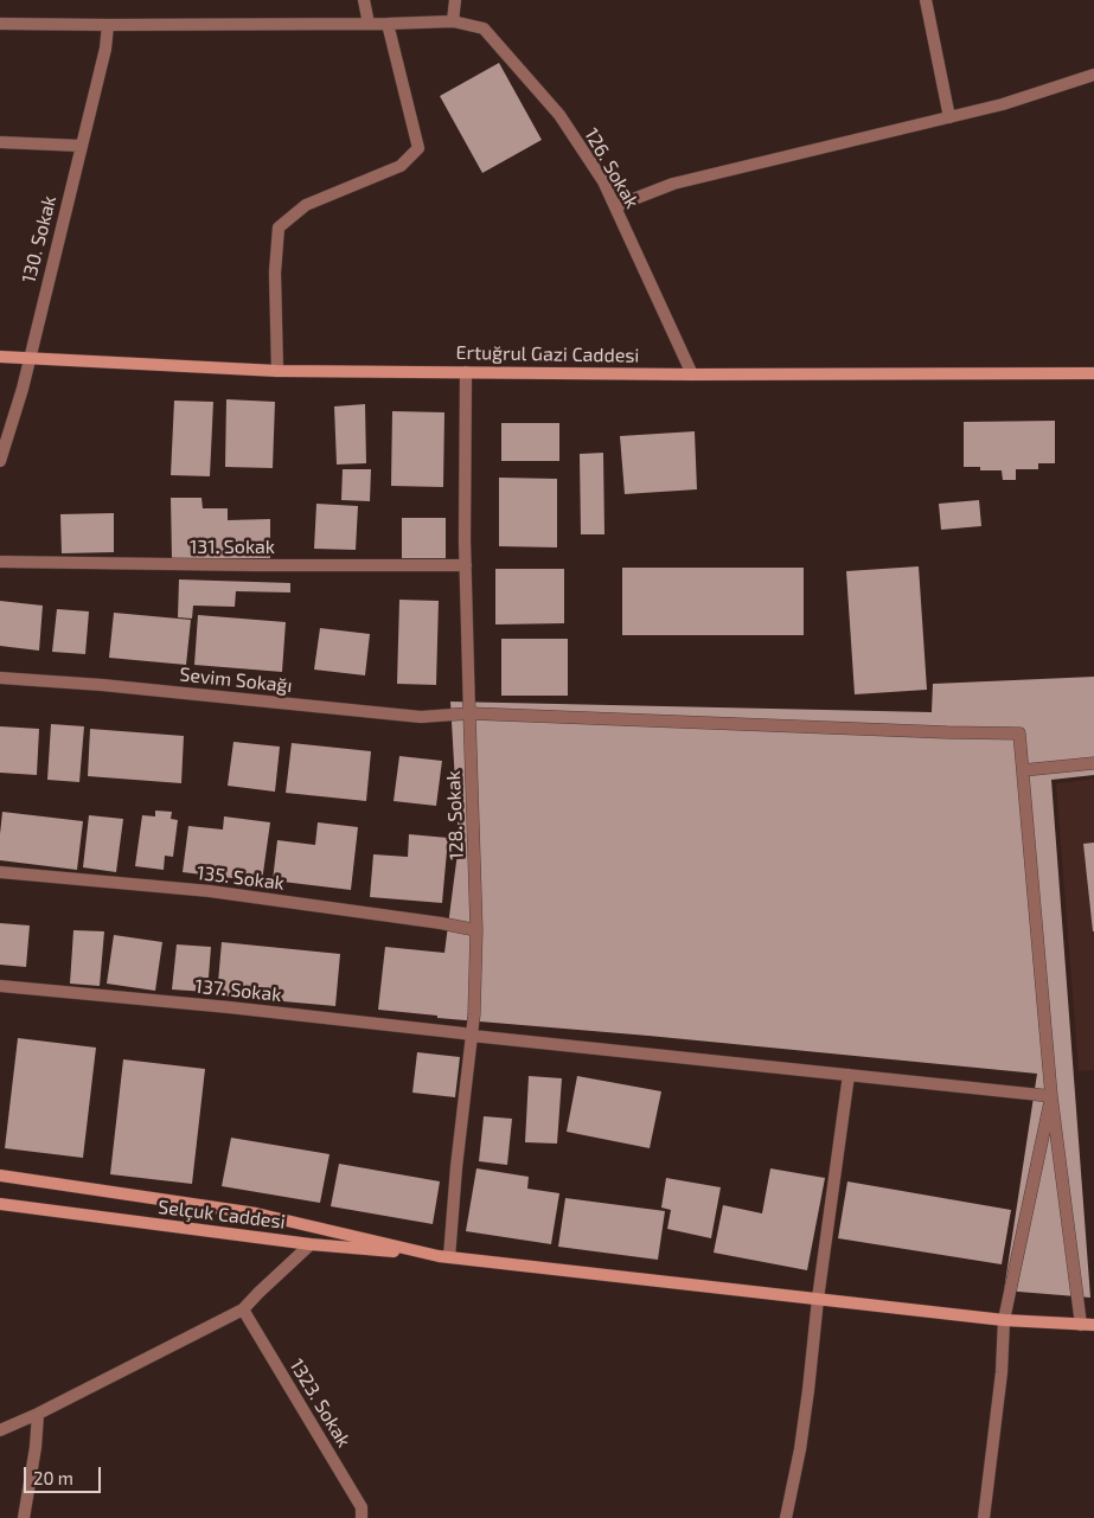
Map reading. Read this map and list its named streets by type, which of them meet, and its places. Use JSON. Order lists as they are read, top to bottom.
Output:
{
  "streets": {
    "main road": ["Ertuğrul Gazi Caddesi", "Selçuk Caddesi"],
    "street": [
      "126. Sokak",
      "130. Sokak",
      "131. Sokak",
      "Sevim Sokağı",
      "128. Sokak",
      "135. Sokak",
      "137. Sokak",
      "1323. Sokak"
    ]
  },
  "crossings": [
    ["126. Sokak", "130. Sokak"],
    ["126. Sokak", "Ertuğrul Gazi Caddesi"],
    ["130. Sokak", "Ertuğrul Gazi Caddesi"],
    ["Ertuğrul Gazi Caddesi", "128. Sokak"],
    ["131. Sokak", "128. Sokak"],
    ["Sevim Sokağı", "128. Sokak"],
    ["128. Sokak", "135. Sokak"],
    ["128. Sokak", "137. Sokak"],
    ["128. Sokak", "Selçuk Caddesi"]
  ],
  "scale_bar": "20 m"
}
